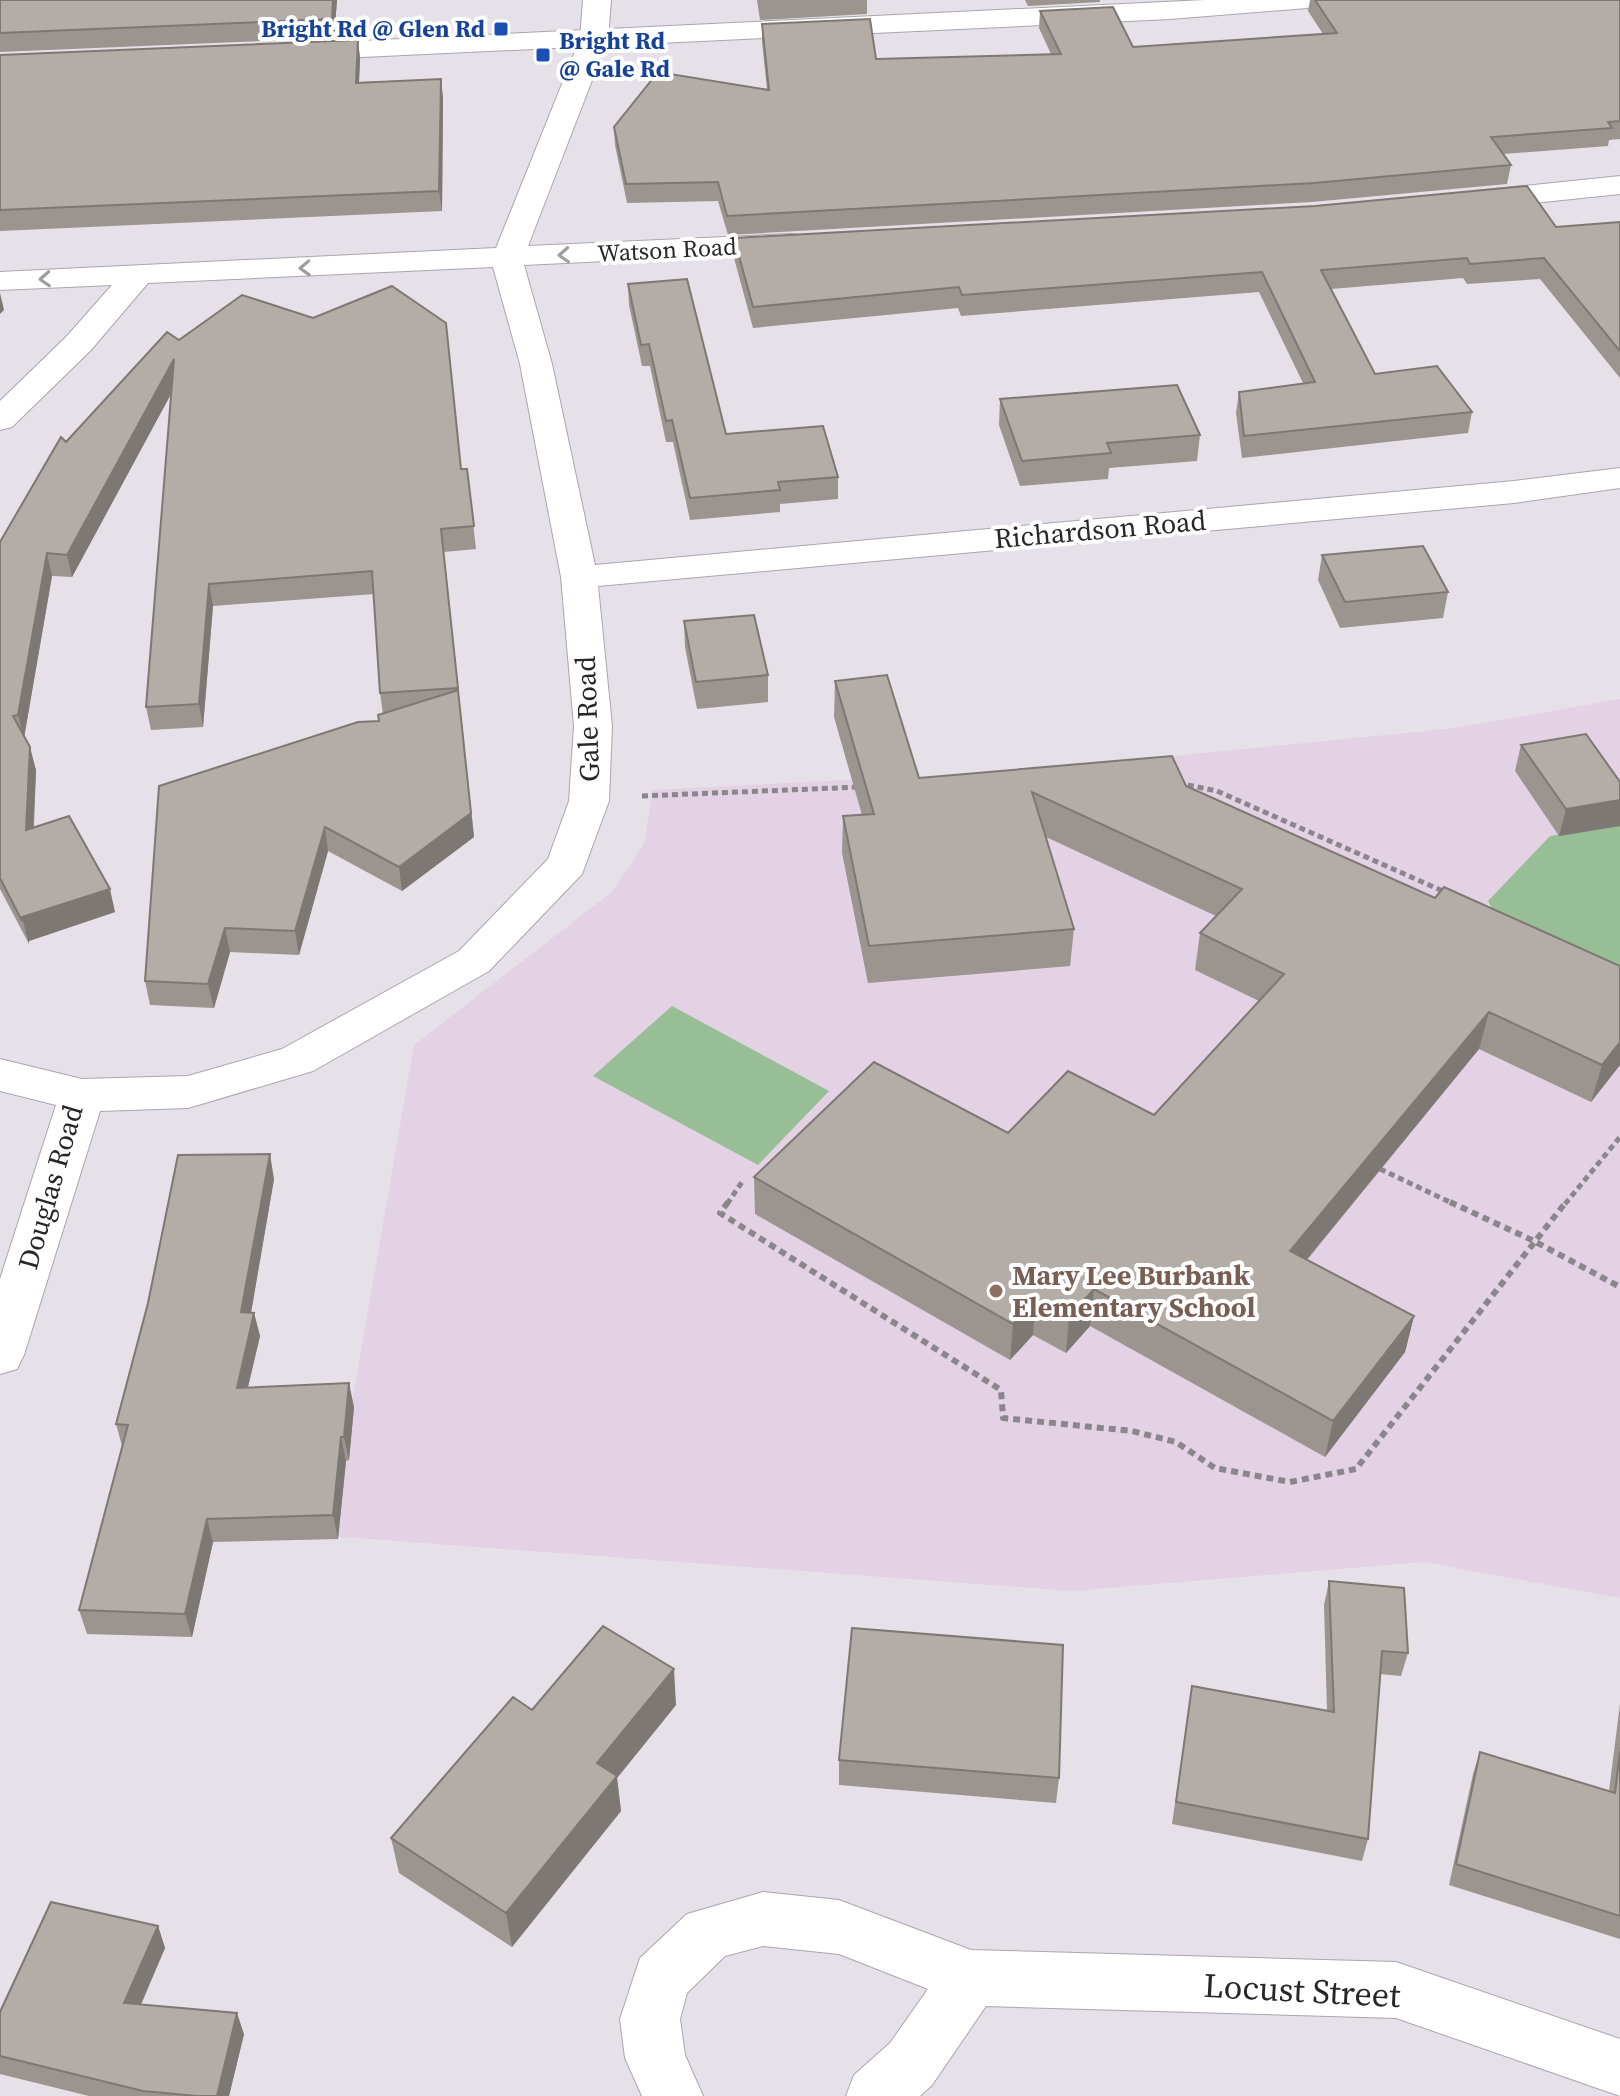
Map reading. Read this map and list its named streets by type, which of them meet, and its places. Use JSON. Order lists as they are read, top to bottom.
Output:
{
  "streets": {
    "street": [
      "Watson Road",
      "Richardson Road",
      "Gale Road",
      "Douglas Road",
      "Locust Street"
    ]
  },
  "crossings": [
    ["Watson Road", "Gale Road"],
    ["Richardson Road", "Gale Road"],
    ["Gale Road", "Douglas Road"]
  ],
  "places": {
    "transit": ["Bright Rd @ Glen Rd", "Bright Rd @ Gale Rd"],
    "other": ["Mary Lee Burbank Elementary School"]
  }
}
